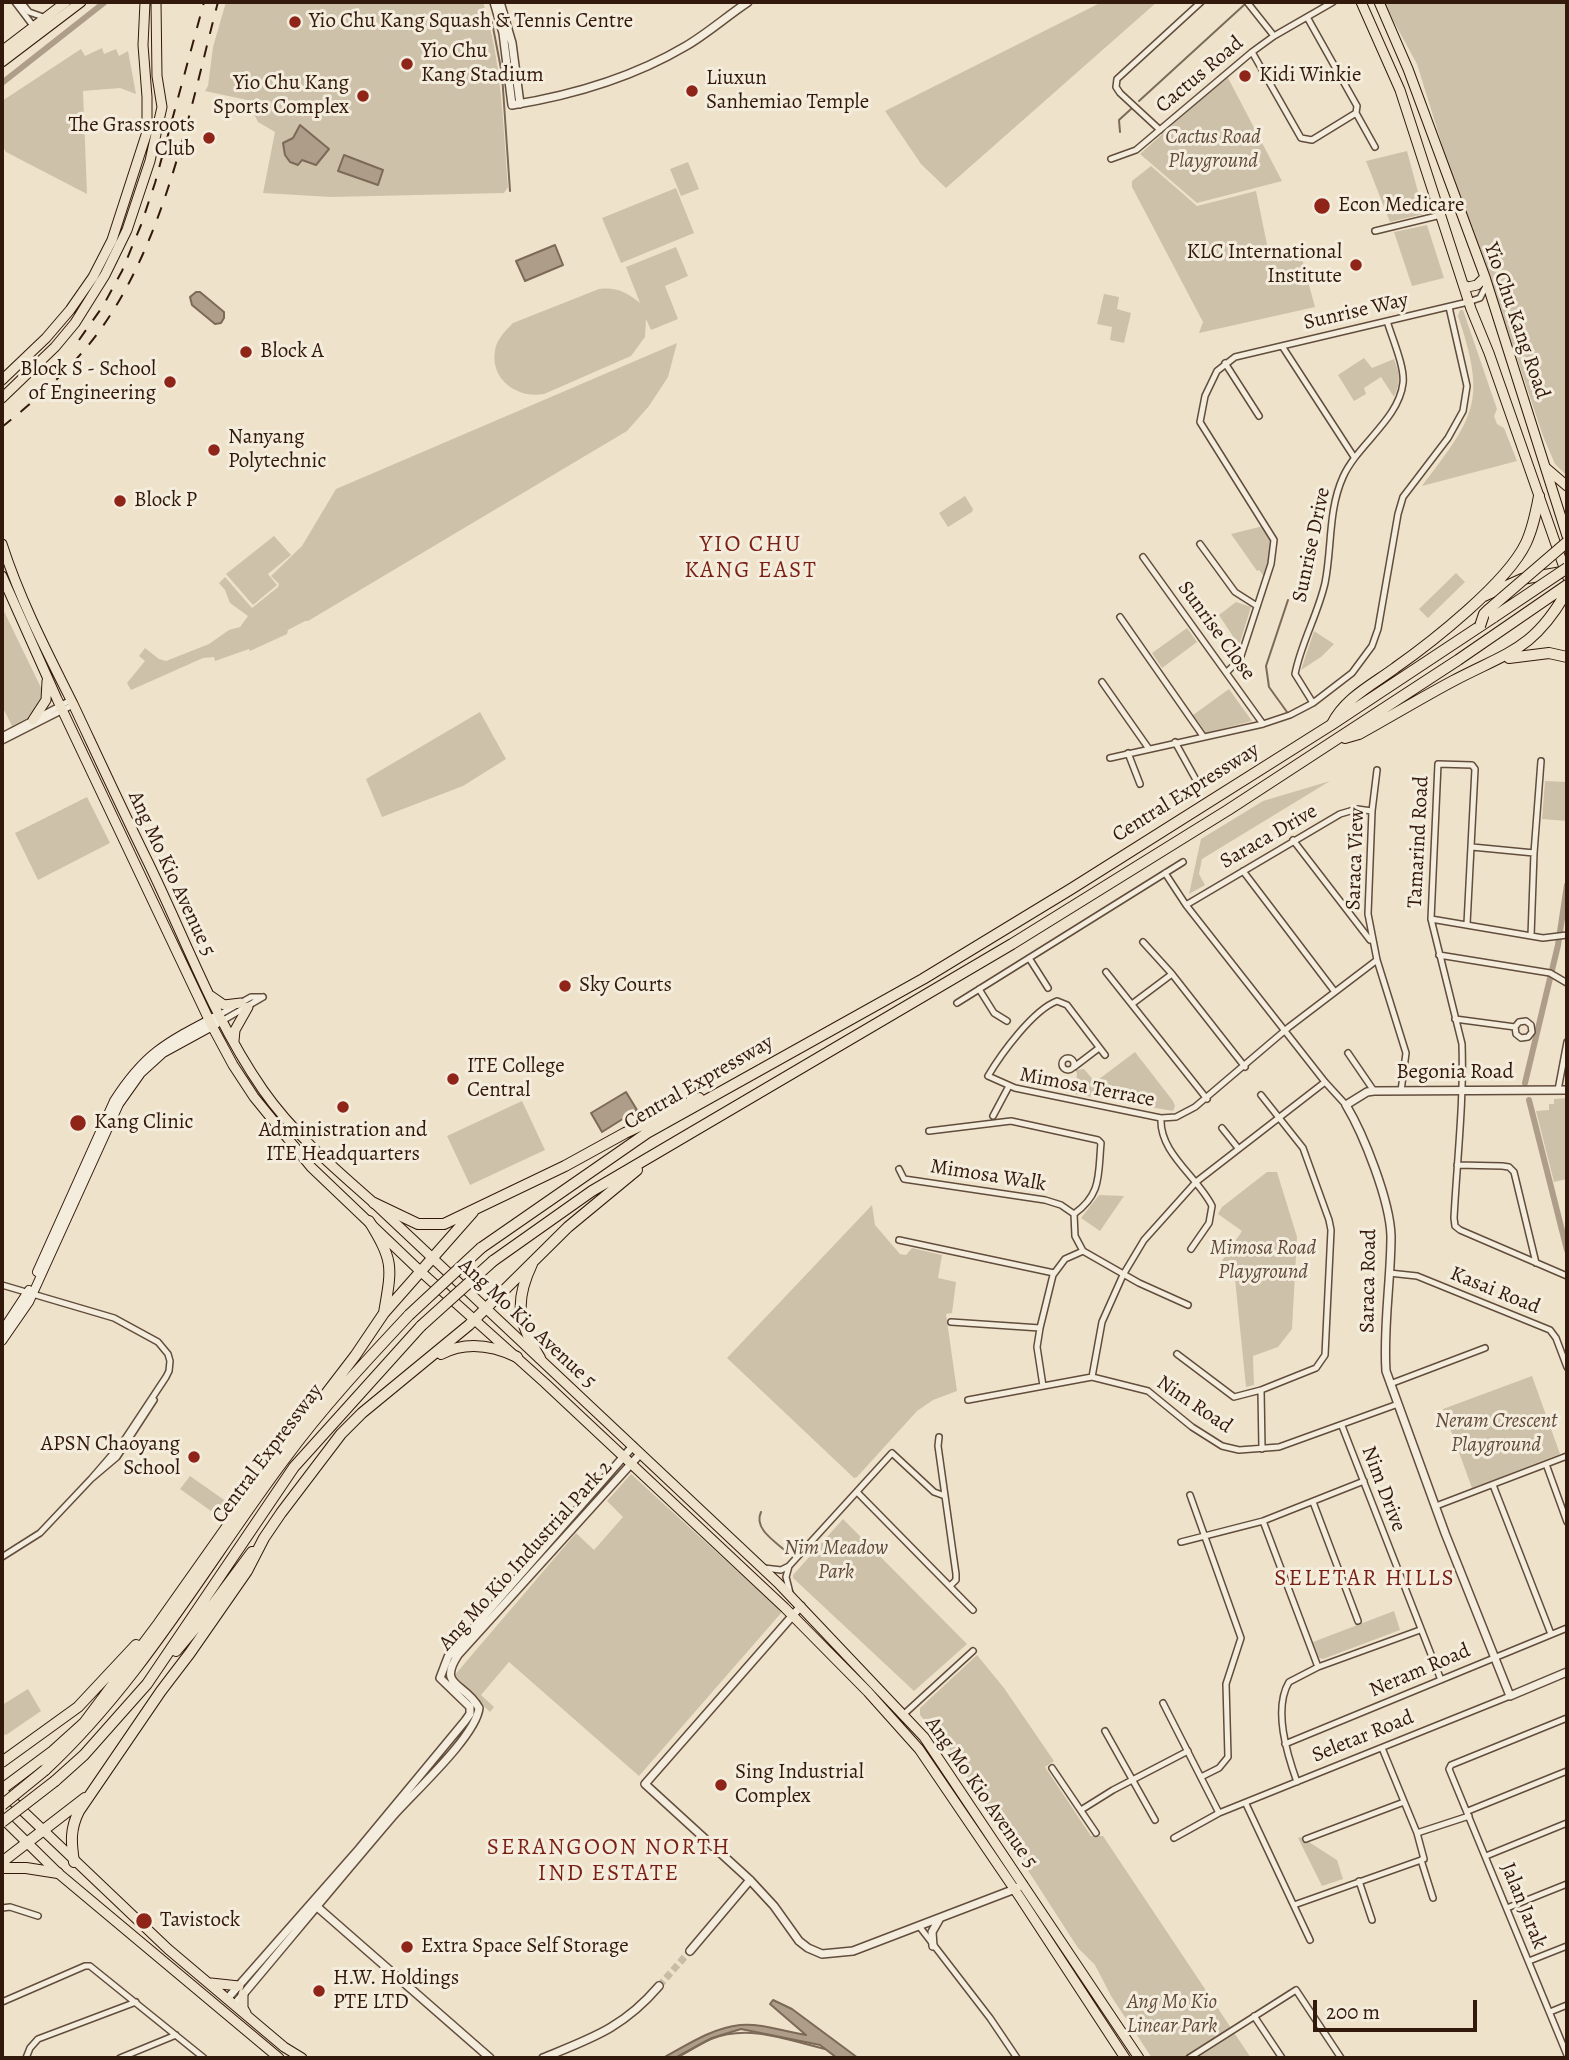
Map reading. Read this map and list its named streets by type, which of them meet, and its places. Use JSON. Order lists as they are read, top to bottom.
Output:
{
  "streets": {
    "highway": ["Central Expressway"],
    "main road": ["Yio Chu Kang Road", "Ang Mo Kio Avenue 5"],
    "street": [
      "Cactus Road",
      "Sunrise Way",
      "Sunrise Drive",
      "Sunrise Close",
      "Saraca Drive",
      "Tamarind Road",
      "Saraca View",
      "Begonia Road",
      "Mimosa Terrace",
      "Mimosa Walk",
      "Saraca Road",
      "Kasai Road",
      "Nim Road",
      "Nim Drive",
      "Ang Mo Kio Industrial Park 2",
      "Neram Road",
      "Seletar Road",
      "Jalan Jarak"
    ]
  },
  "crossings": [
    ["Sunrise Way", "Yio Chu Kang Road"],
    ["Sunrise Way", "Sunrise Drive"],
    ["Yio Chu Kang Road", "Central Expressway"],
    ["Saraca Drive", "Saraca View"],
    ["Saraca Drive", "Saraca Road"],
    ["Saraca View", "Begonia Road"],
    ["Ang Mo Kio Avenue 5", "Ang Mo Kio Industrial Park 2"],
    ["Begonia Road", "Saraca Road"],
    ["Mimosa Terrace", "Saraca Road"],
    ["Saraca Road", "Kasai Road"],
    ["Saraca Road", "Nim Road"],
    ["Saraca Road", "Neram Road"],
    ["Saraca Road", "Seletar Road"],
    ["Nim Road", "Nim Drive"],
    ["Nim Drive", "Neram Road"]
  ],
  "districts": ["YIO CHU KANG EAST", "SELETAR HILLS", "SERANGOON NORTH IND ESTATE"],
  "parks": [
    "Cactus Road Playground",
    "Mimosa Road Playground",
    "Neram Crescent Playground",
    "Nim Meadow Park",
    "Ang Mo Kio Linear Park"
  ],
  "places": [
    "Yio Chu Kang Squash & Tennis Centre",
    "Yio Chu Kang Stadium",
    "Kidi Winkie",
    "Liuxun Sanhemiao Temple",
    "Yio Chu Kang Sports Complex",
    "The Grassroots Club",
    "Econ Medicare",
    "KLC International Institute",
    "Block A",
    "Block S - School of Engineering",
    "Nanyang Polytechnic",
    "Block P",
    "Sky Courts",
    "ITE College Central",
    "Administration and ITE Headquarters",
    "Kang Clinic",
    "APSN Chaoyang School",
    "Sing Industrial Complex",
    "Tavistock",
    "Extra Space Self Storage",
    "H.W. Holdings PTE LTD"
  ],
  "scale_bar": "200 m"
}
